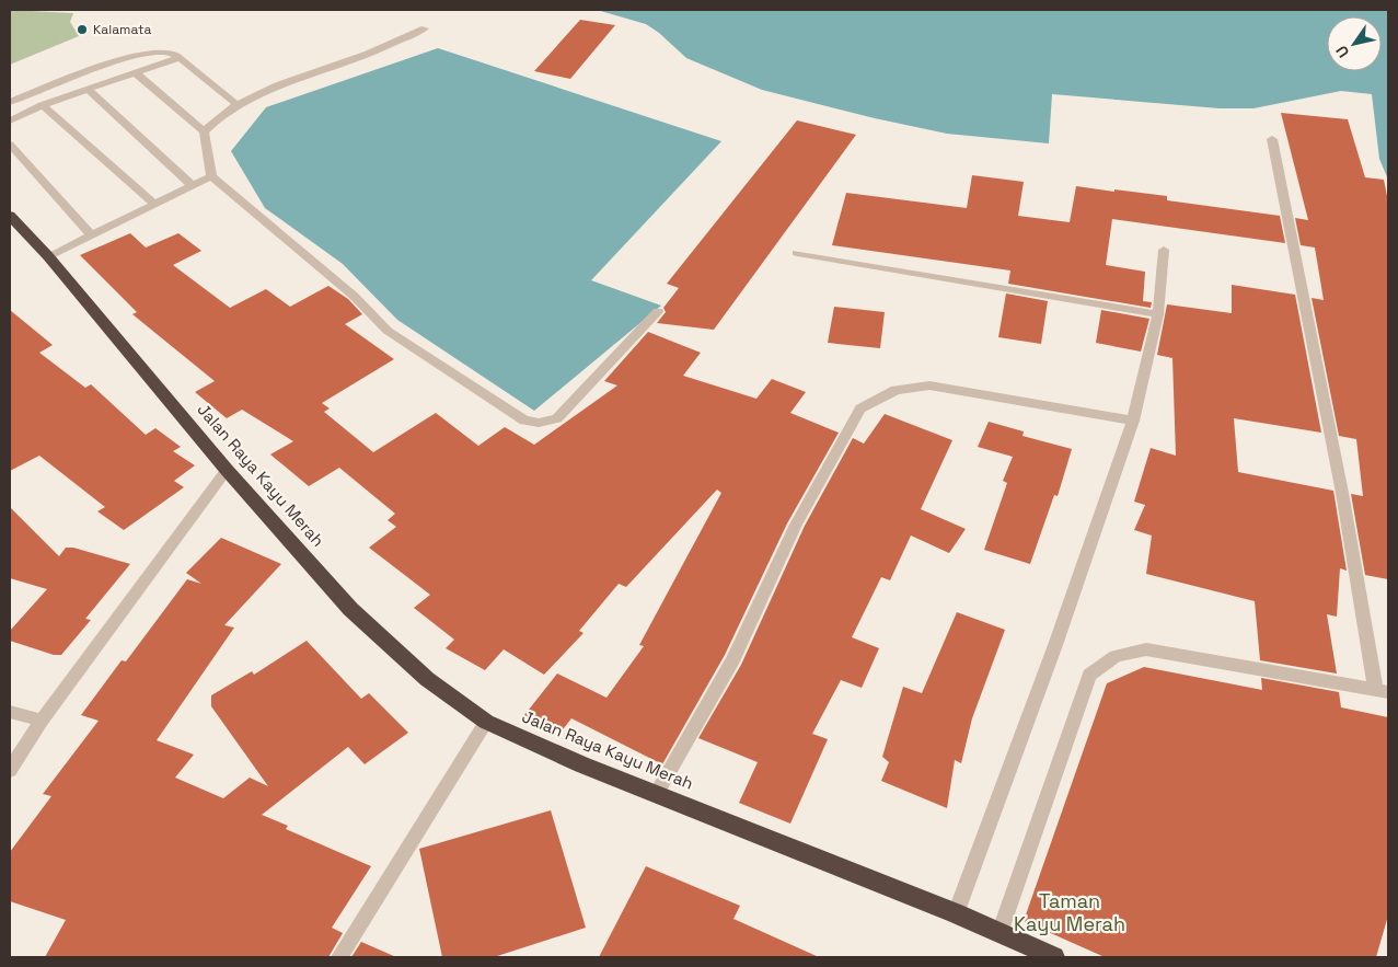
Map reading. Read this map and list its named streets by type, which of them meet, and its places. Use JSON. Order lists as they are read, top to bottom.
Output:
{
  "streets": {
    "highway": ["Jalan Raya Kayu Merah"]
  },
  "parks": ["Taman Kayu Merah"],
  "places": ["Kalamata"],
  "north": "bottom left"
}
